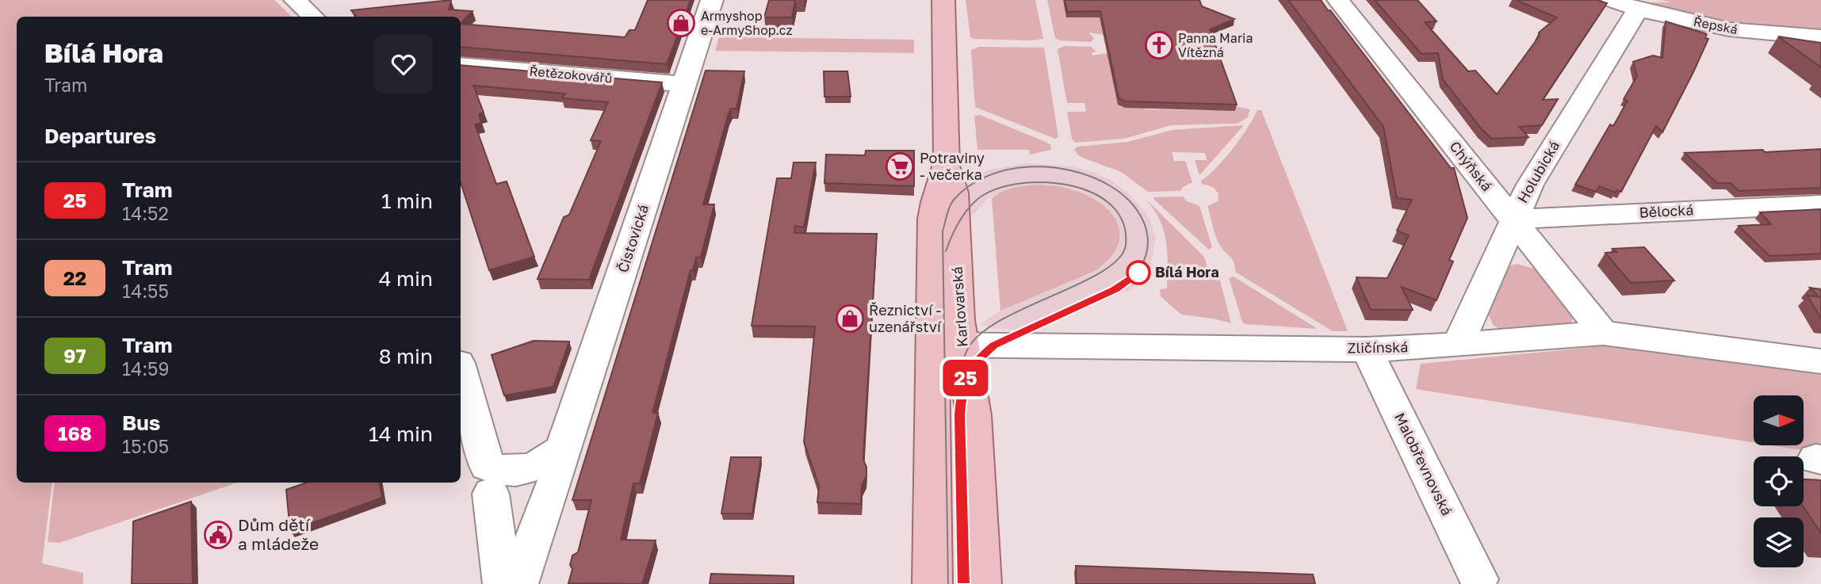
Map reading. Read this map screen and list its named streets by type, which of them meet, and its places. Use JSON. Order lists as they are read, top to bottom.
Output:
{
  "streets": {
    "main road": ["Karlovarská"],
    "street": [
      "Řepská",
      "Řetězokovářů",
      "Chýňská",
      "Holubická",
      "Bělocká",
      "Čistovická",
      "Zličínská",
      "Malobřevnovská"
    ]
  },
  "crossings": [
    ["Řepská", "Holubická"],
    ["Řetězokovářů", "Čistovická"],
    ["Chýňská", "Holubická"],
    ["Chýňská", "Bělocká"],
    ["Chýňská", "Zličínská"],
    ["Holubická", "Bělocká"],
    ["Holubická", "Zličínská"],
    ["Karlovarská", "Zličínská"],
    ["Zličínská", "Malobřevnovská"]
  ],
  "places": {
    "shop": ["Armyshop e-ArmyShop.cz", "Řeznictví - uzenářství"],
    "church": ["Panna Maria Vítězná"],
    "supermarket": ["Potraviny - večerka"],
    "other": ["Bílá Hora"],
    "public building": ["Dům dětí a mládeže"]
  },
  "lines": ["tram line 25"],
  "north": "right",
  "page": {
    "on_map": "25",
    "heading": [
      ["Bílá Hora", "Tram"],
      "Departures"
    ],
    "list": [
      {
        "mark": "25",
        "name": "Tram",
        "note": "14:52",
        "value": "1 min"
      },
      {
        "mark": "22",
        "name": "Tram",
        "note": "14:55",
        "value": "4 min"
      },
      {
        "mark": "97",
        "name": "Tram",
        "note": "14:59",
        "value": "8 min"
      },
      {
        "mark": "168",
        "name": "Bus",
        "note": "15:05",
        "value": "14 min"
      }
    ]
  }
}
